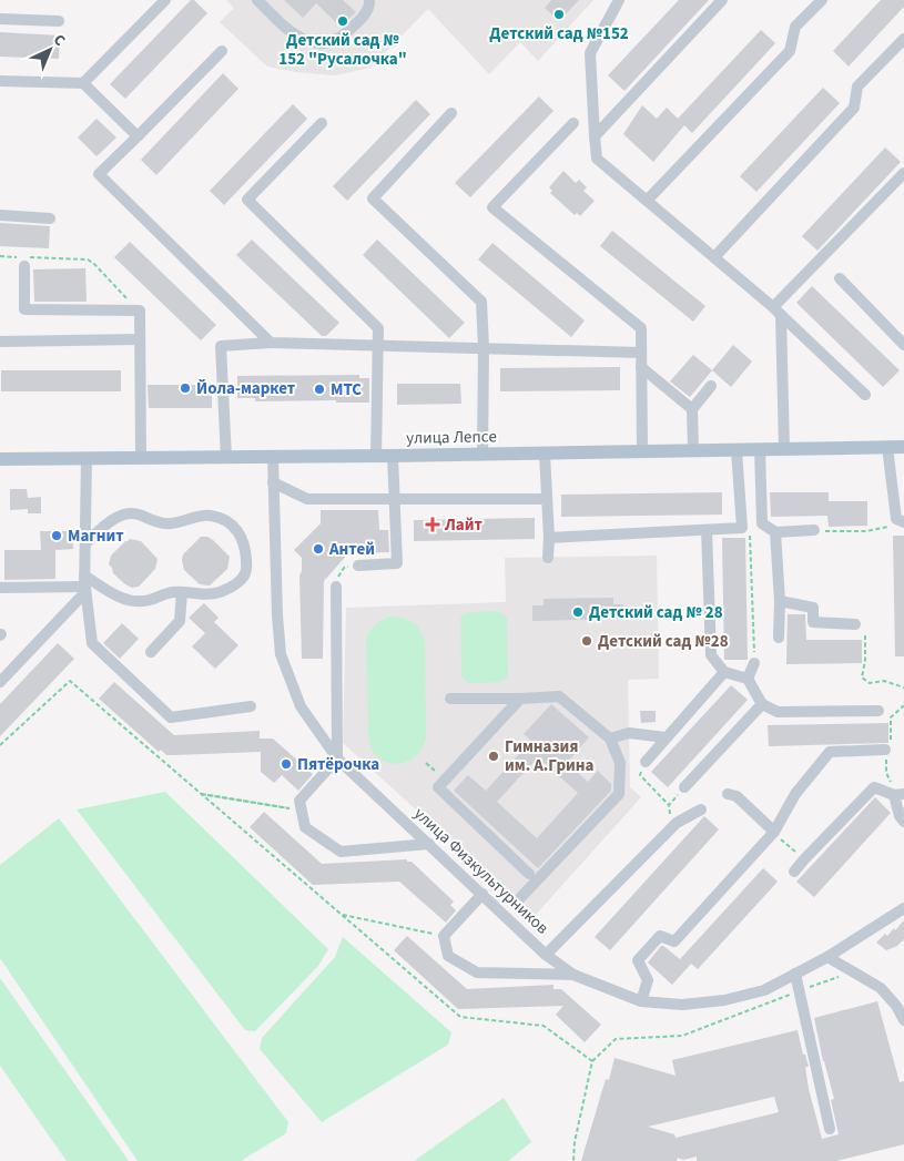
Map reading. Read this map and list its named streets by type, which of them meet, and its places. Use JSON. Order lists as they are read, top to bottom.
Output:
{
  "streets": {
    "main road": ["улица Лепсе"],
    "street": ["улица Физкультурников"]
  },
  "crossings": [
    ["улица Лепсе", "улица Физкультурников"]
  ],
  "places": {
    "other": [
      "Детский сад №152",
      "Детский сад № 152 \"Русалочка\"",
      "Йола-маркет",
      "МТС",
      "Магнит",
      "Антей",
      "Детский сад № 28",
      "Детский сад №28",
      "Гимназия им. А.Грина",
      "Пятёрочка"
    ],
    "health": ["Лайт"]
  },
  "north": "top right"
}
